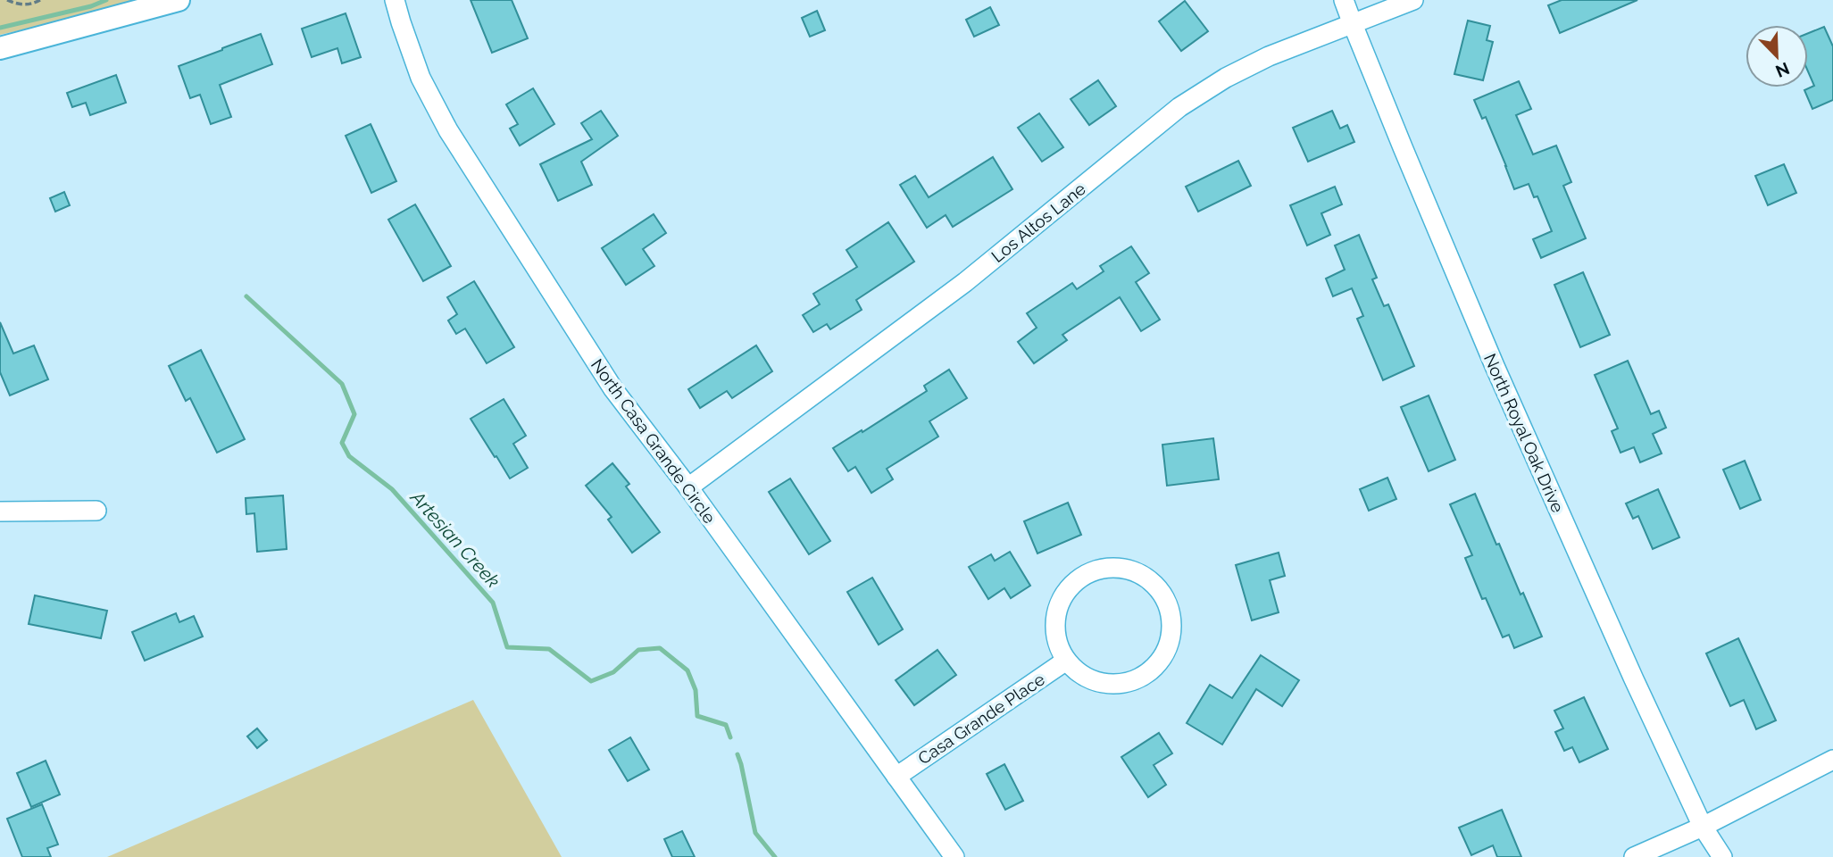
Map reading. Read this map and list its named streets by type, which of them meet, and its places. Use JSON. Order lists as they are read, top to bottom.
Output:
{
  "streets": {
    "street": [
      "Los Altos Lane",
      "North Royal Oak Drive",
      "North Casa Grande Circle",
      "Casa Grande Place"
    ]
  },
  "crossings": [
    ["Los Altos Lane", "North Royal Oak Drive"],
    ["Los Altos Lane", "North Casa Grande Circle"],
    ["North Casa Grande Circle", "Casa Grande Place"]
  ],
  "water": ["Artesian Creek"],
  "north": "bottom right"
}
